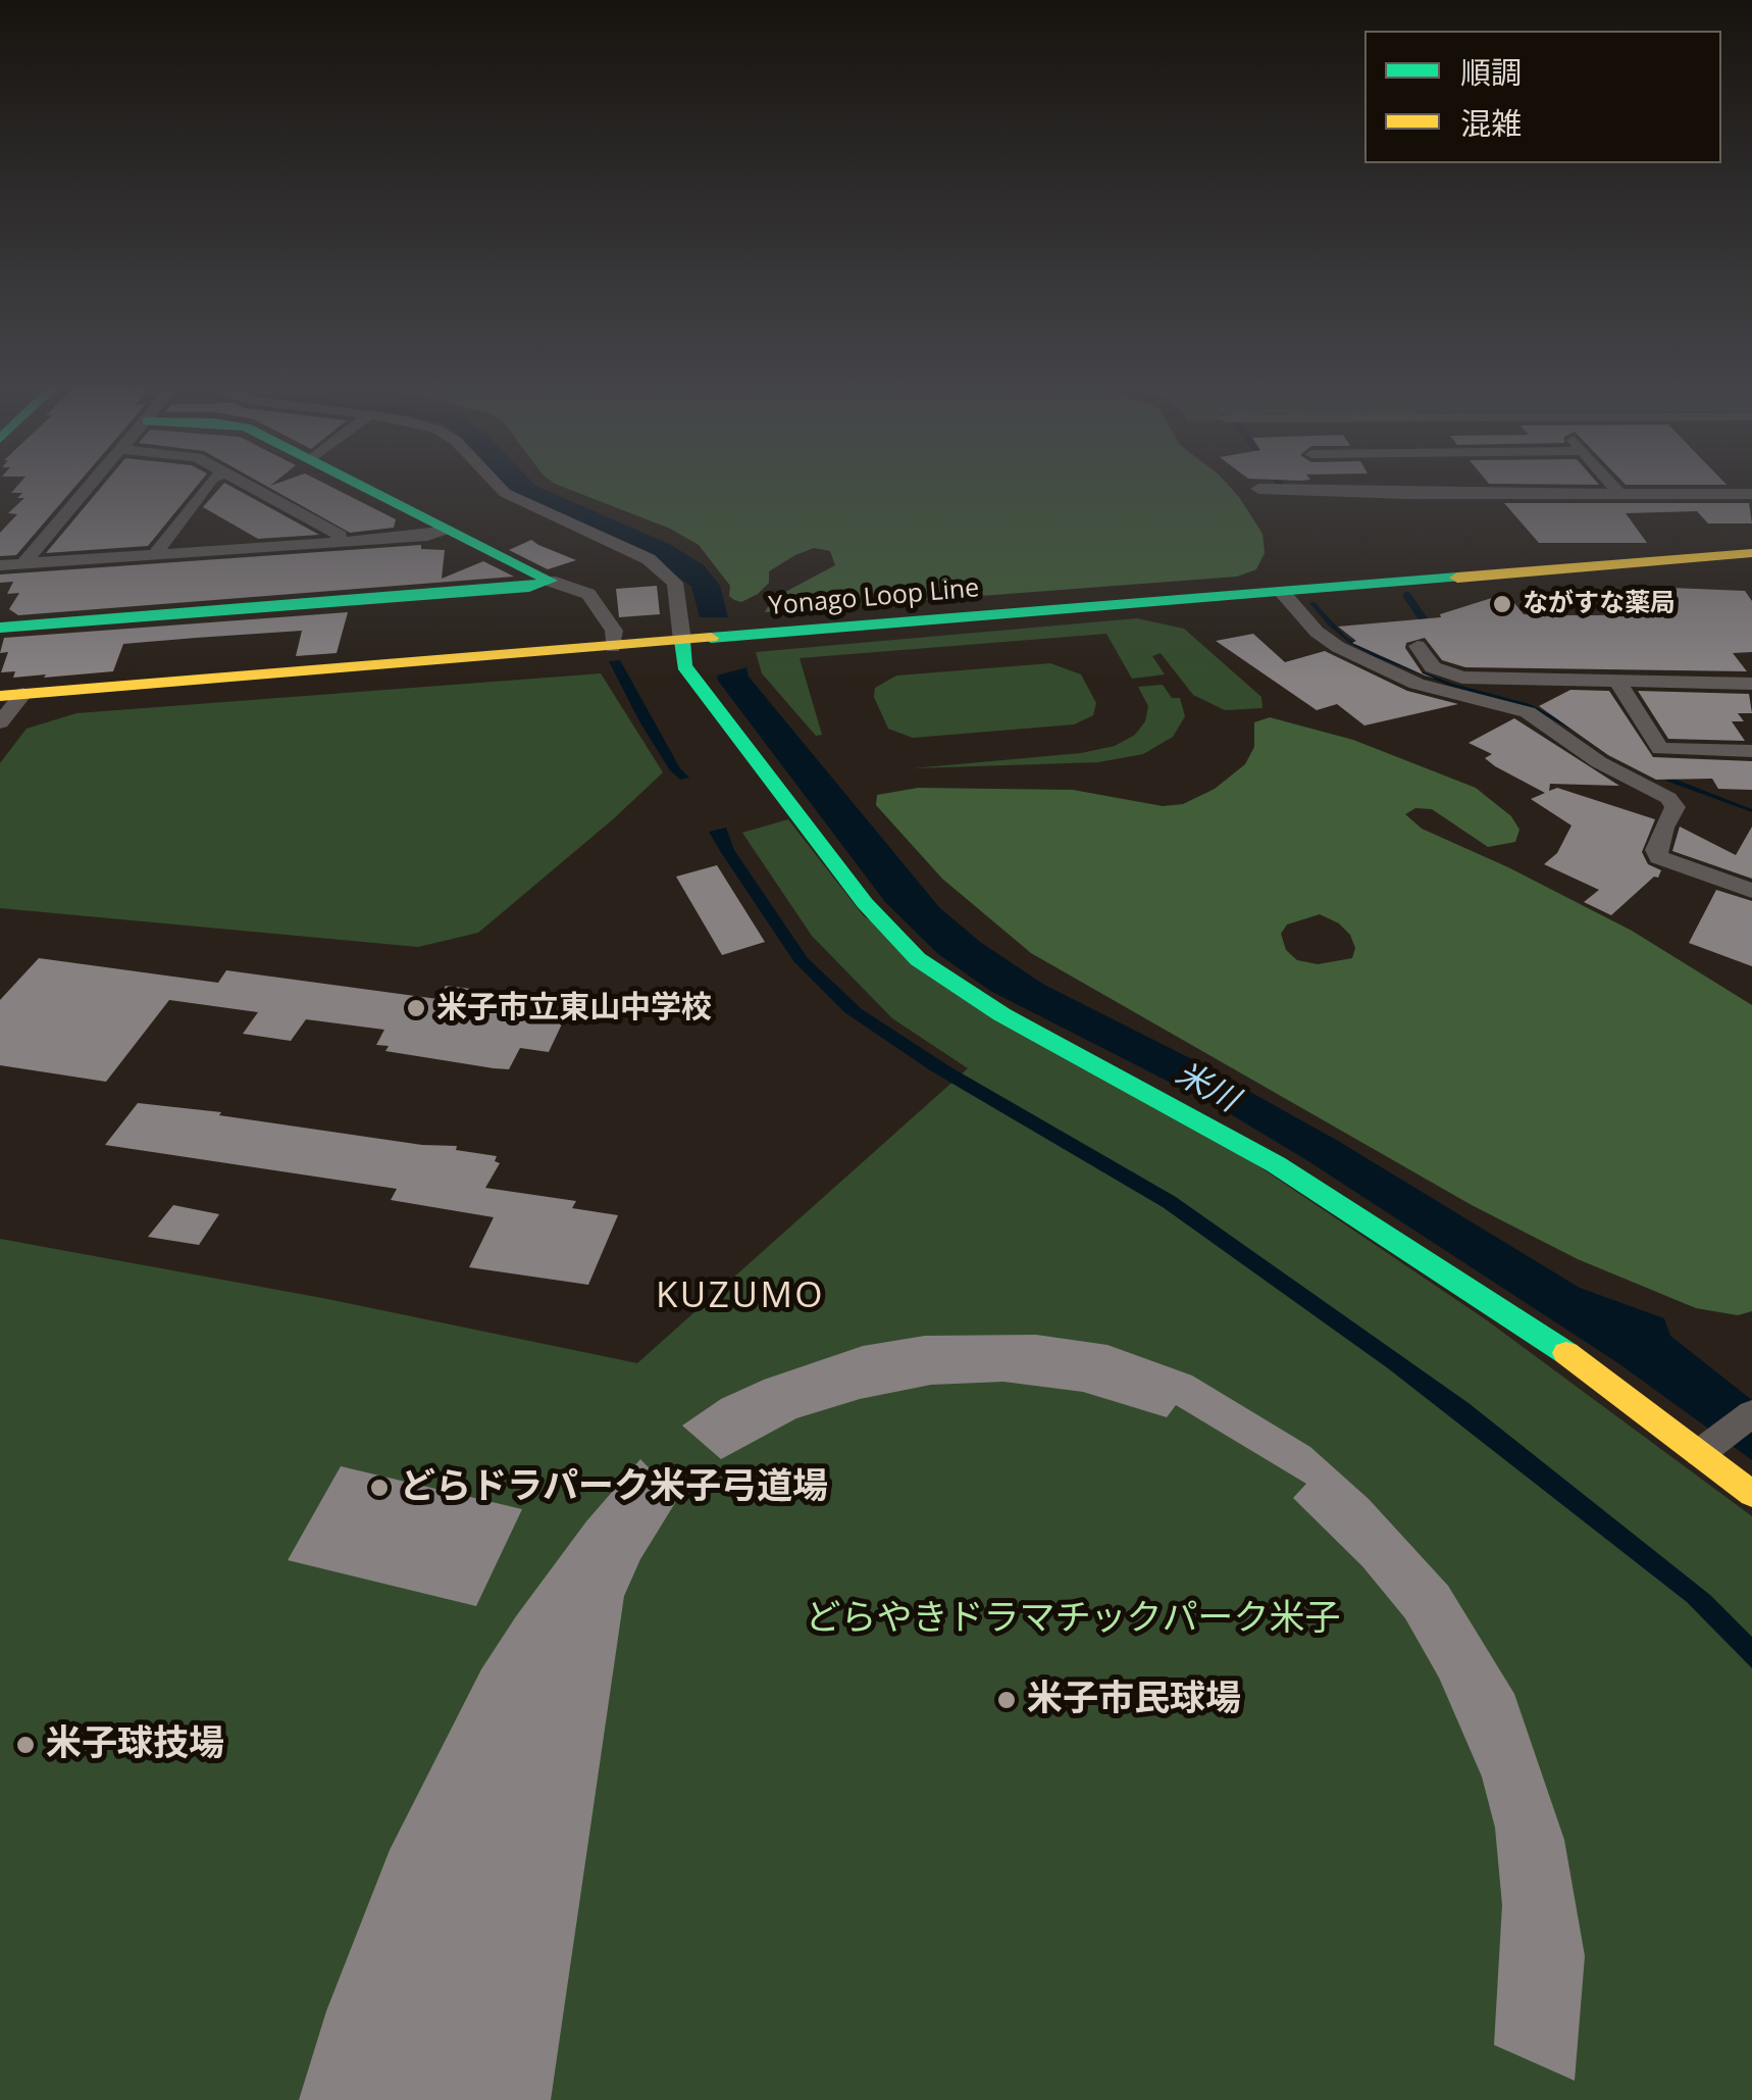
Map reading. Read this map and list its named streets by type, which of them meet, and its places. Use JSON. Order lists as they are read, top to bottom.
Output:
{
  "streets": {
    "street": ["Yonago Loop Line"]
  },
  "districts": ["KUZUMO"],
  "water": ["米川"],
  "parks": ["どらやきドラマチックパーク米子"],
  "places": [
    "ながすな薬局",
    "米子市立東山中学校",
    "どらドラパーク米子弓道場",
    "米子市民球場",
    "米子球技場"
  ],
  "legend": ["順調", "混雑"]
}
